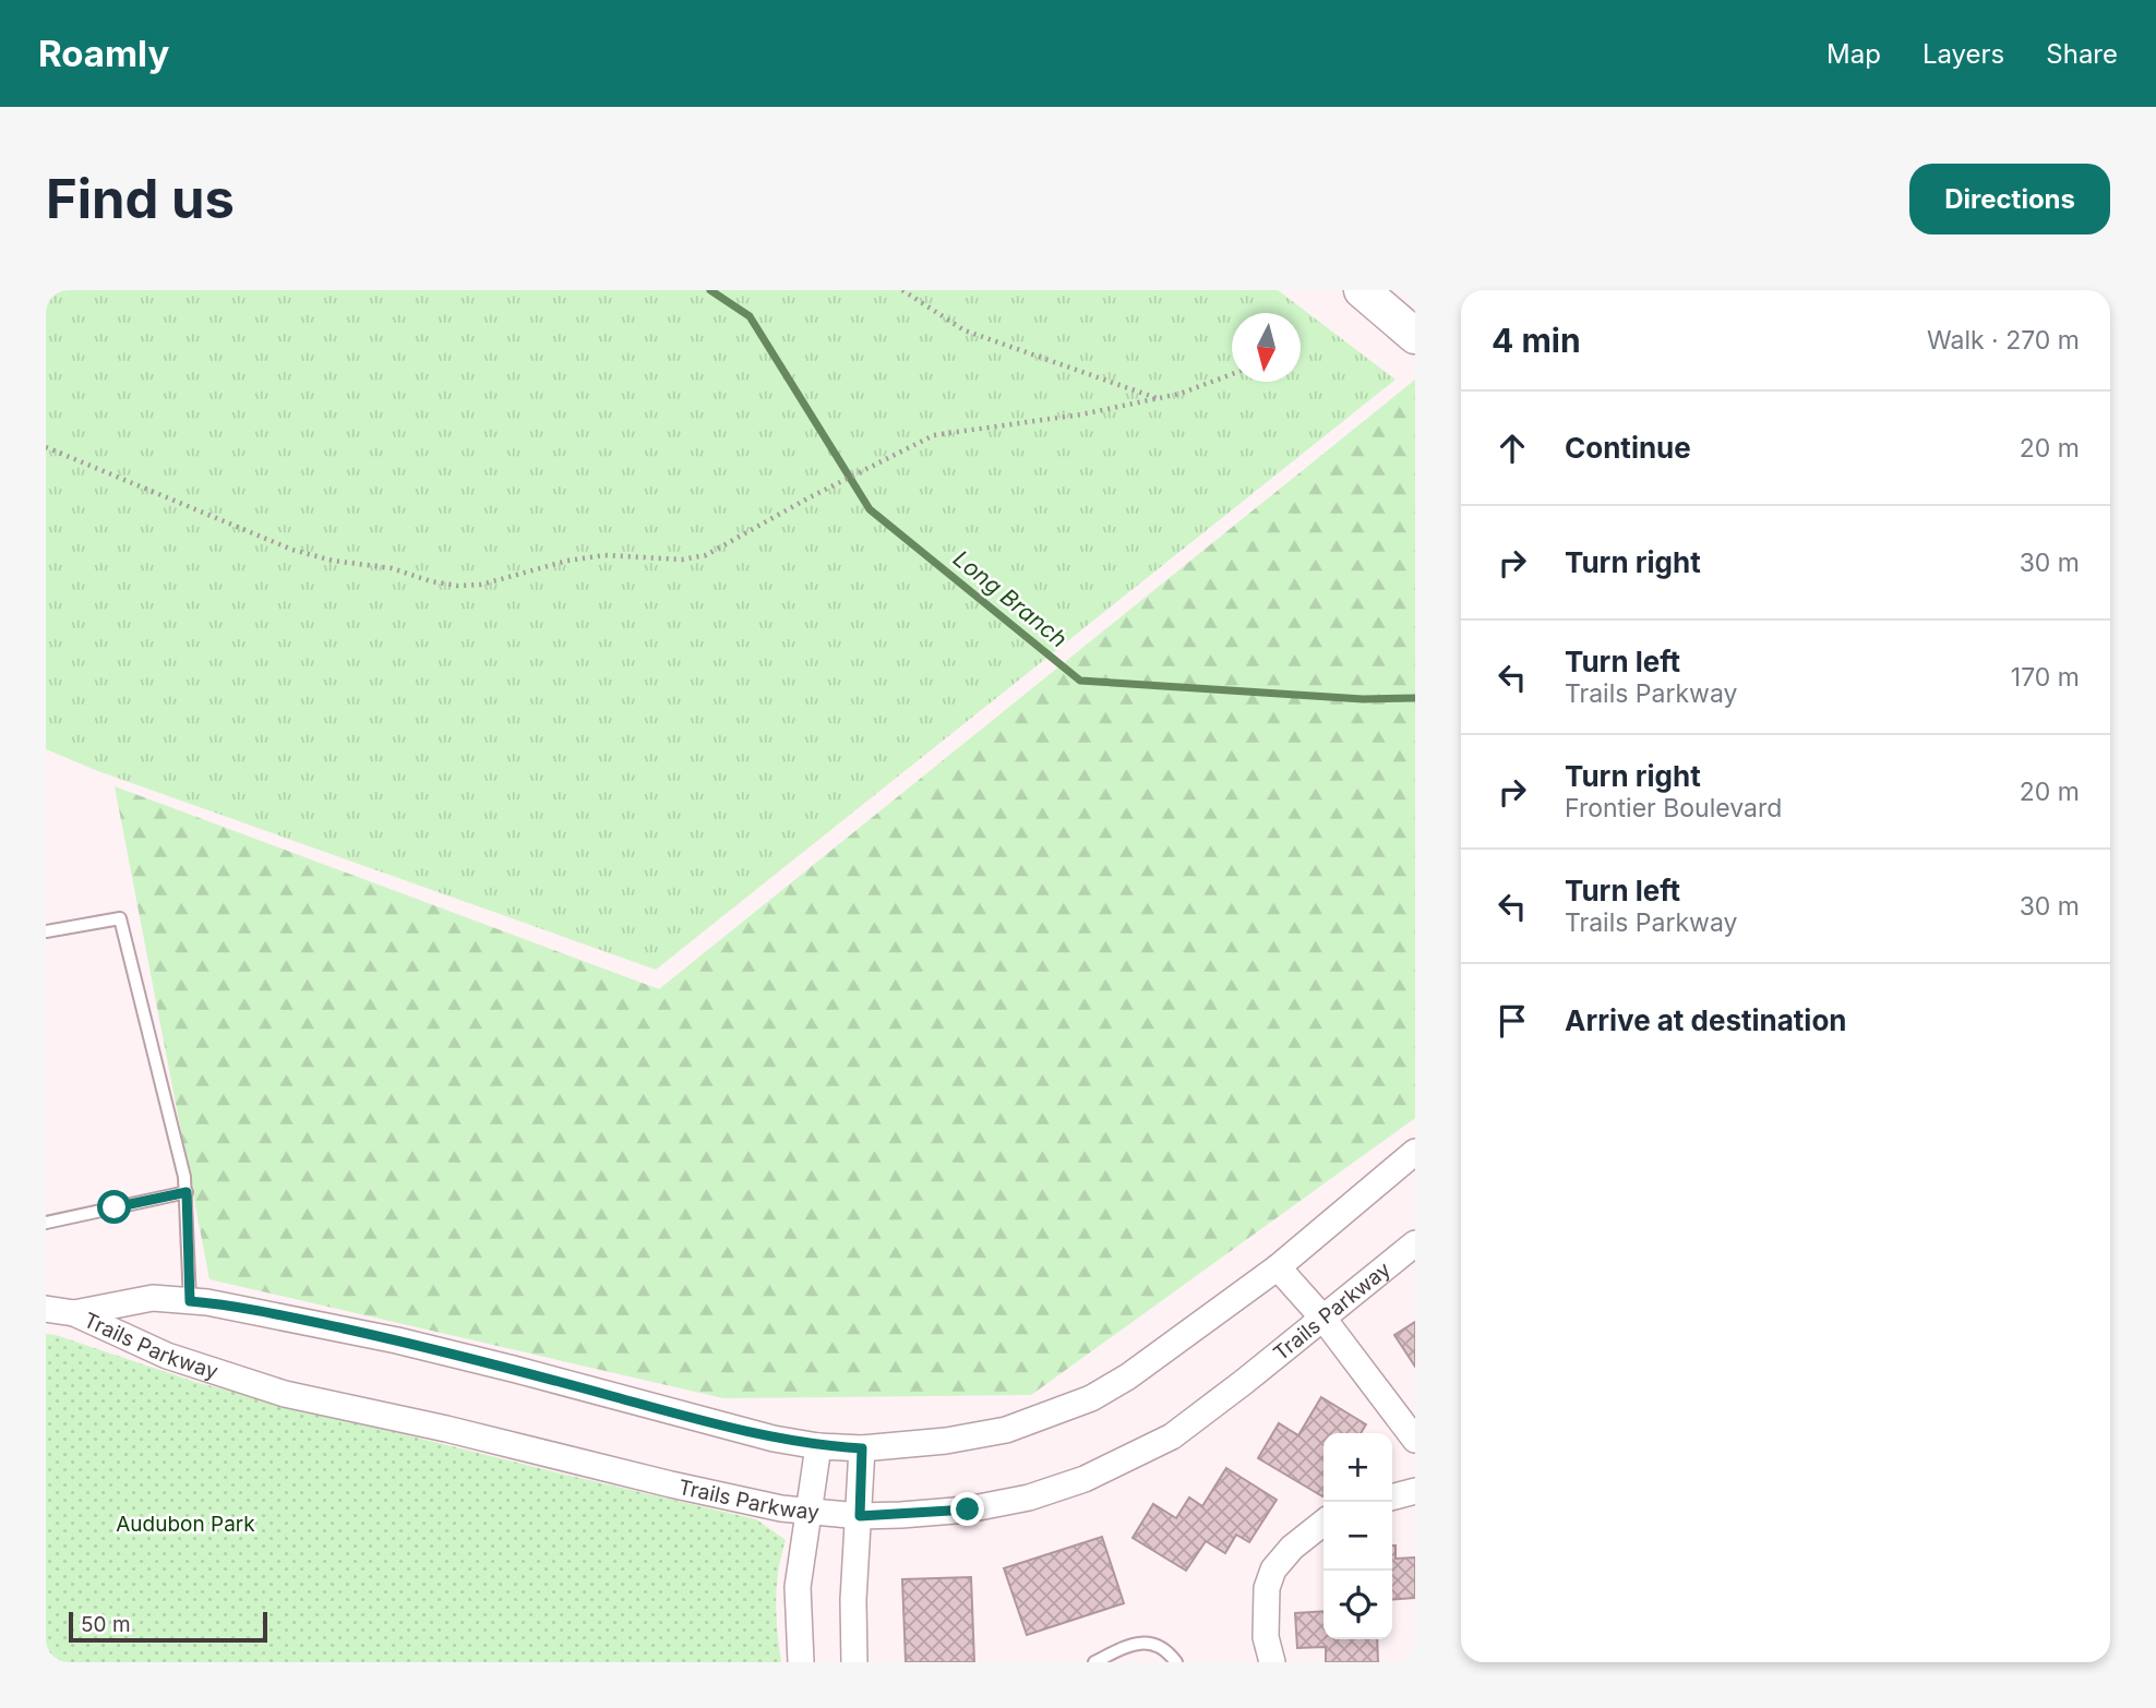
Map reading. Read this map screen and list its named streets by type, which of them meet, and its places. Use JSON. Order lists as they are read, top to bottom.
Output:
{
  "streets": {
    "street": ["Trails Parkway"]
  },
  "water": ["Long Branch"],
  "parks": ["Audubon Park"],
  "scale_bar": "50 m",
  "north": "bottom",
  "page": {
    "header": "Roamly",
    "nav": ["Map", "Layers", "Share"],
    "buttons": "Directions",
    "title": "Find us",
    "heading": ["4 min", "Walk · 270 m"],
    "list": [
      ["Continue", "20 m"],
      ["Turn right", "30 m"],
      ["Turn left", "Trails Parkway", "170 m"],
      ["Turn right", "Frontier Boulevard", "20 m"],
      ["Turn left", "Trails Parkway", "30 m"],
      "Arrive at destination"
    ],
    "map_buttons": ["+", "−"],
    "scale": "50 m"
  }
}
